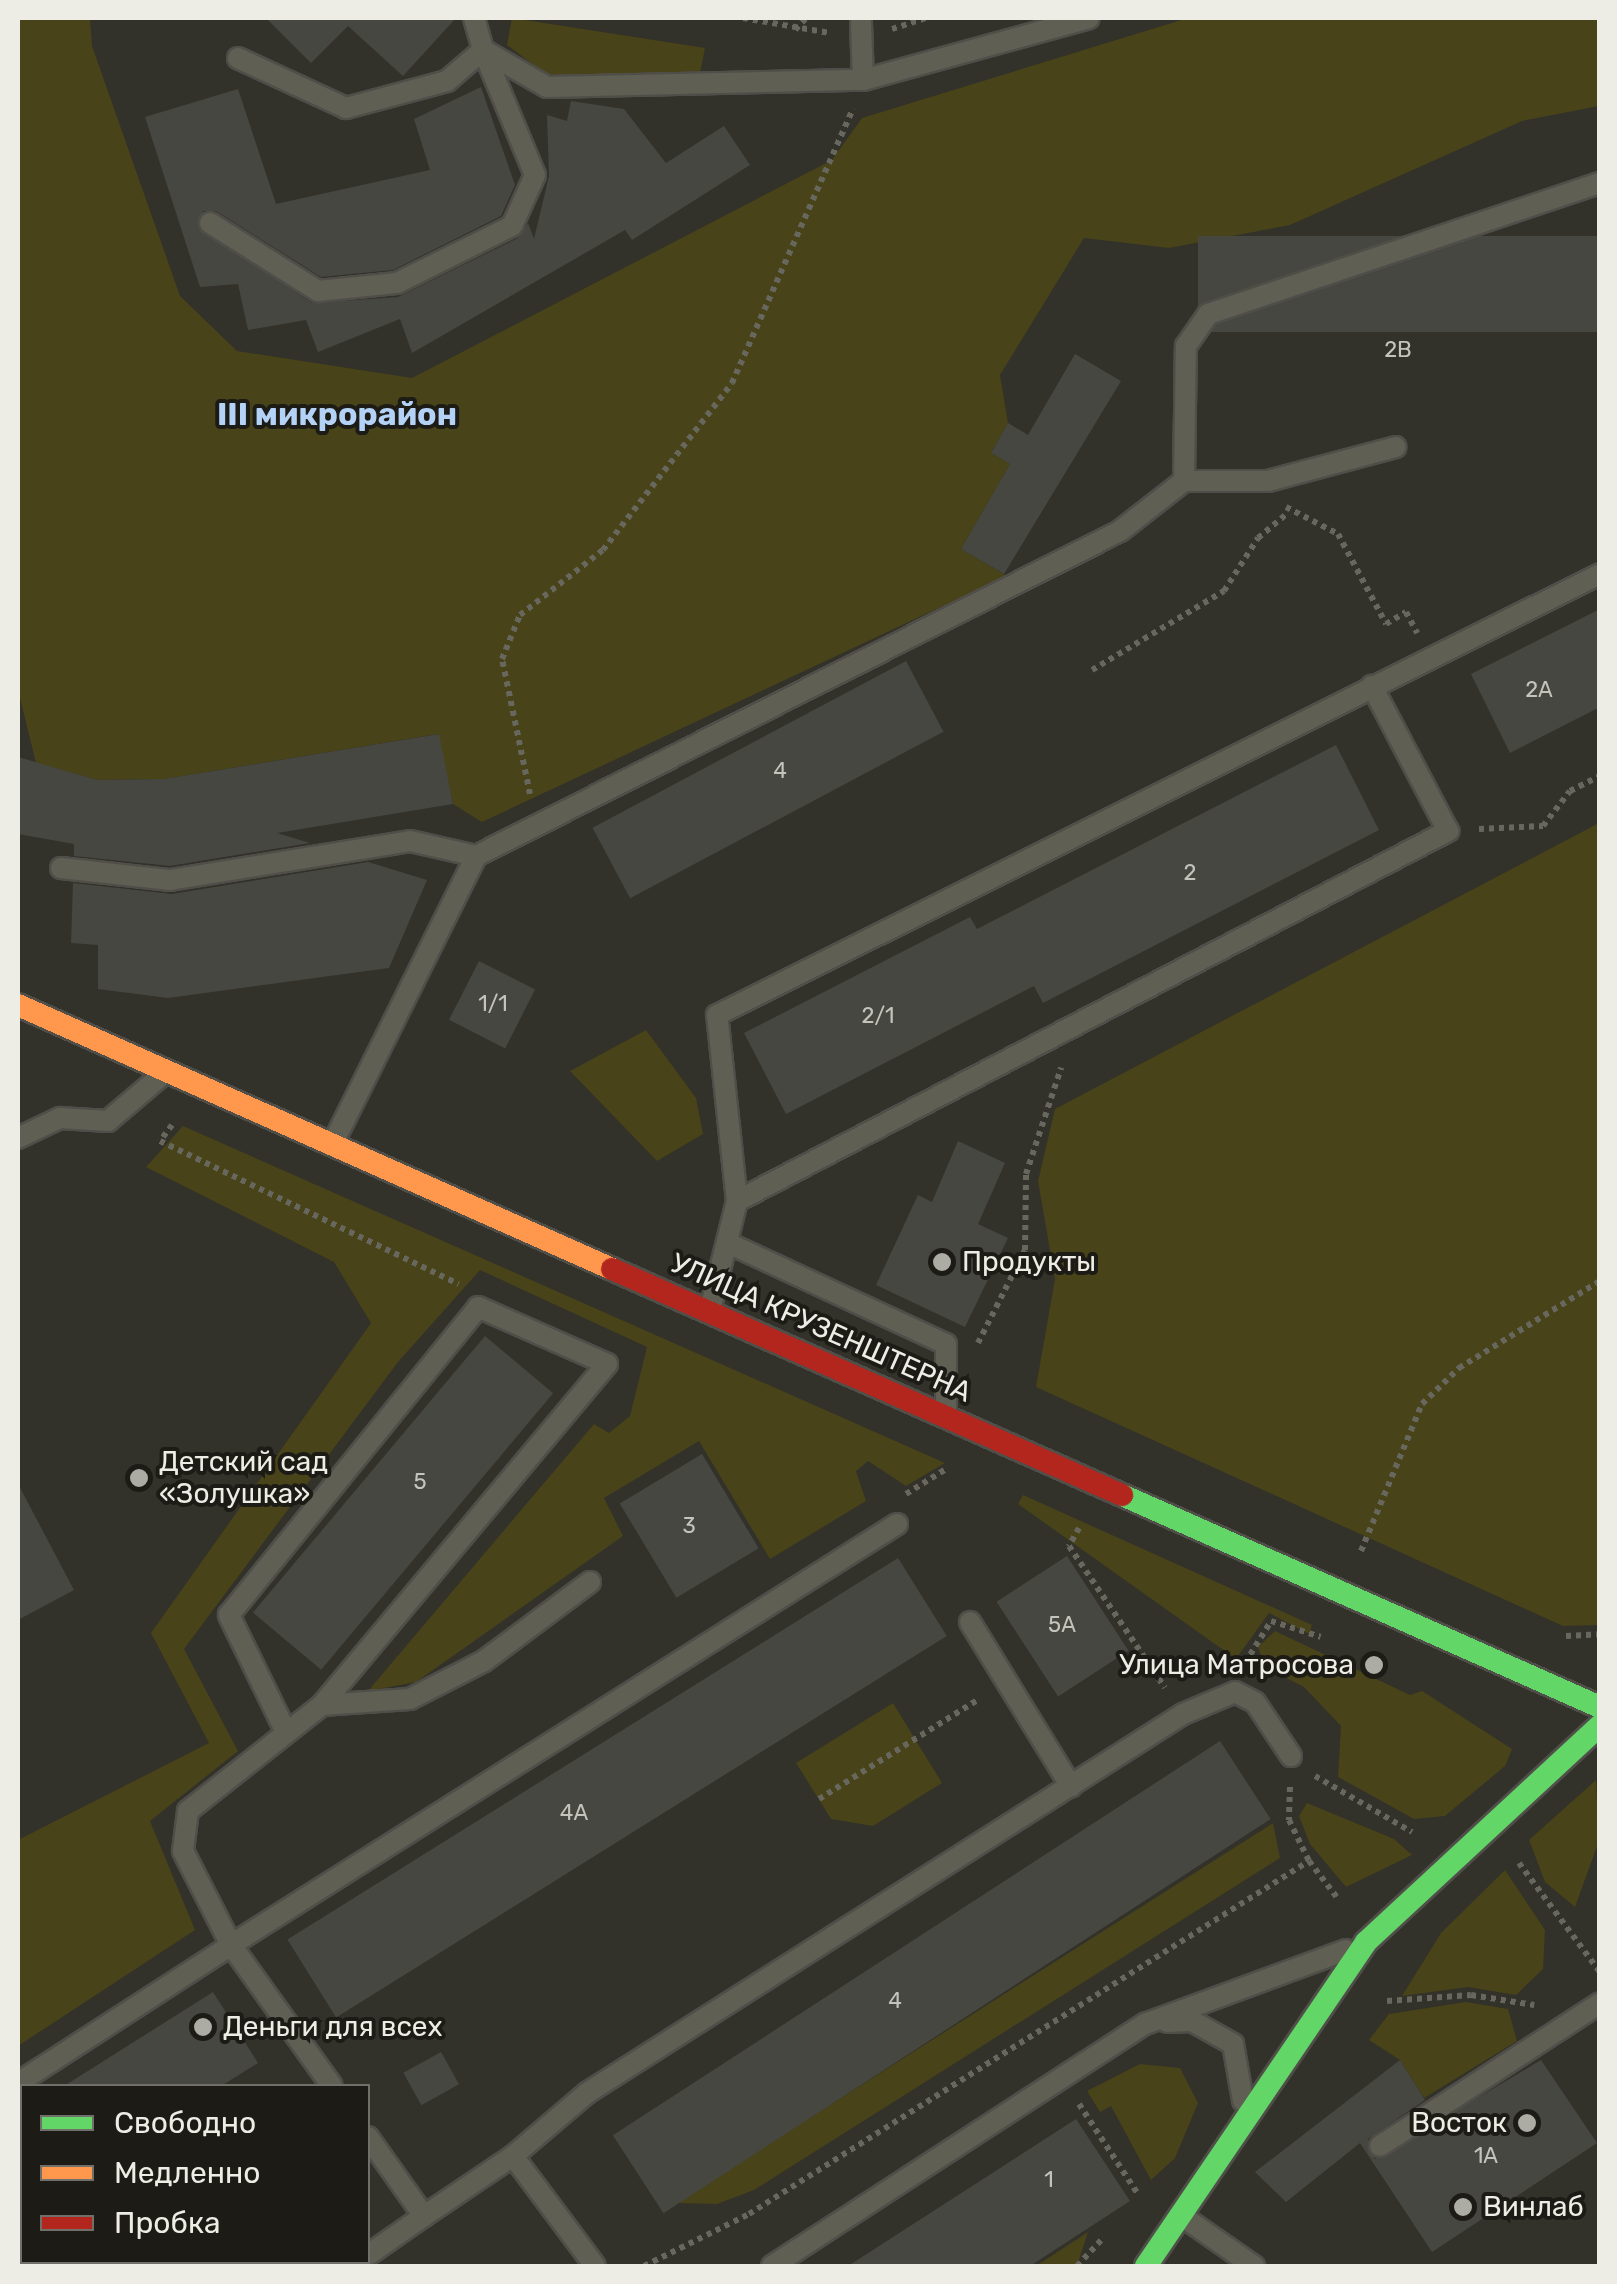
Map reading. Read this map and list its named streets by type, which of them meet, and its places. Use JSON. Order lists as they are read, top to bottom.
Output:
{
  "streets": {
    "street": ["УЛИЦА КРУЗЕНШТЕРНА"]
  },
  "districts": ["III микрорайон"],
  "places": [
    "Продукты",
    "Детский сад «Золушка»",
    "Улица Матросова",
    "Деньги для всех",
    "Восток",
    "Винлаб"
  ],
  "house_numbers": [
    "2В",
    "2А",
    "4",
    "2",
    "1/1",
    "2/1",
    "5",
    "3",
    "5А",
    "4А",
    "4",
    "1А",
    "1"
  ],
  "legend": ["Свободно", "Медленно", "Пробка"]
}
